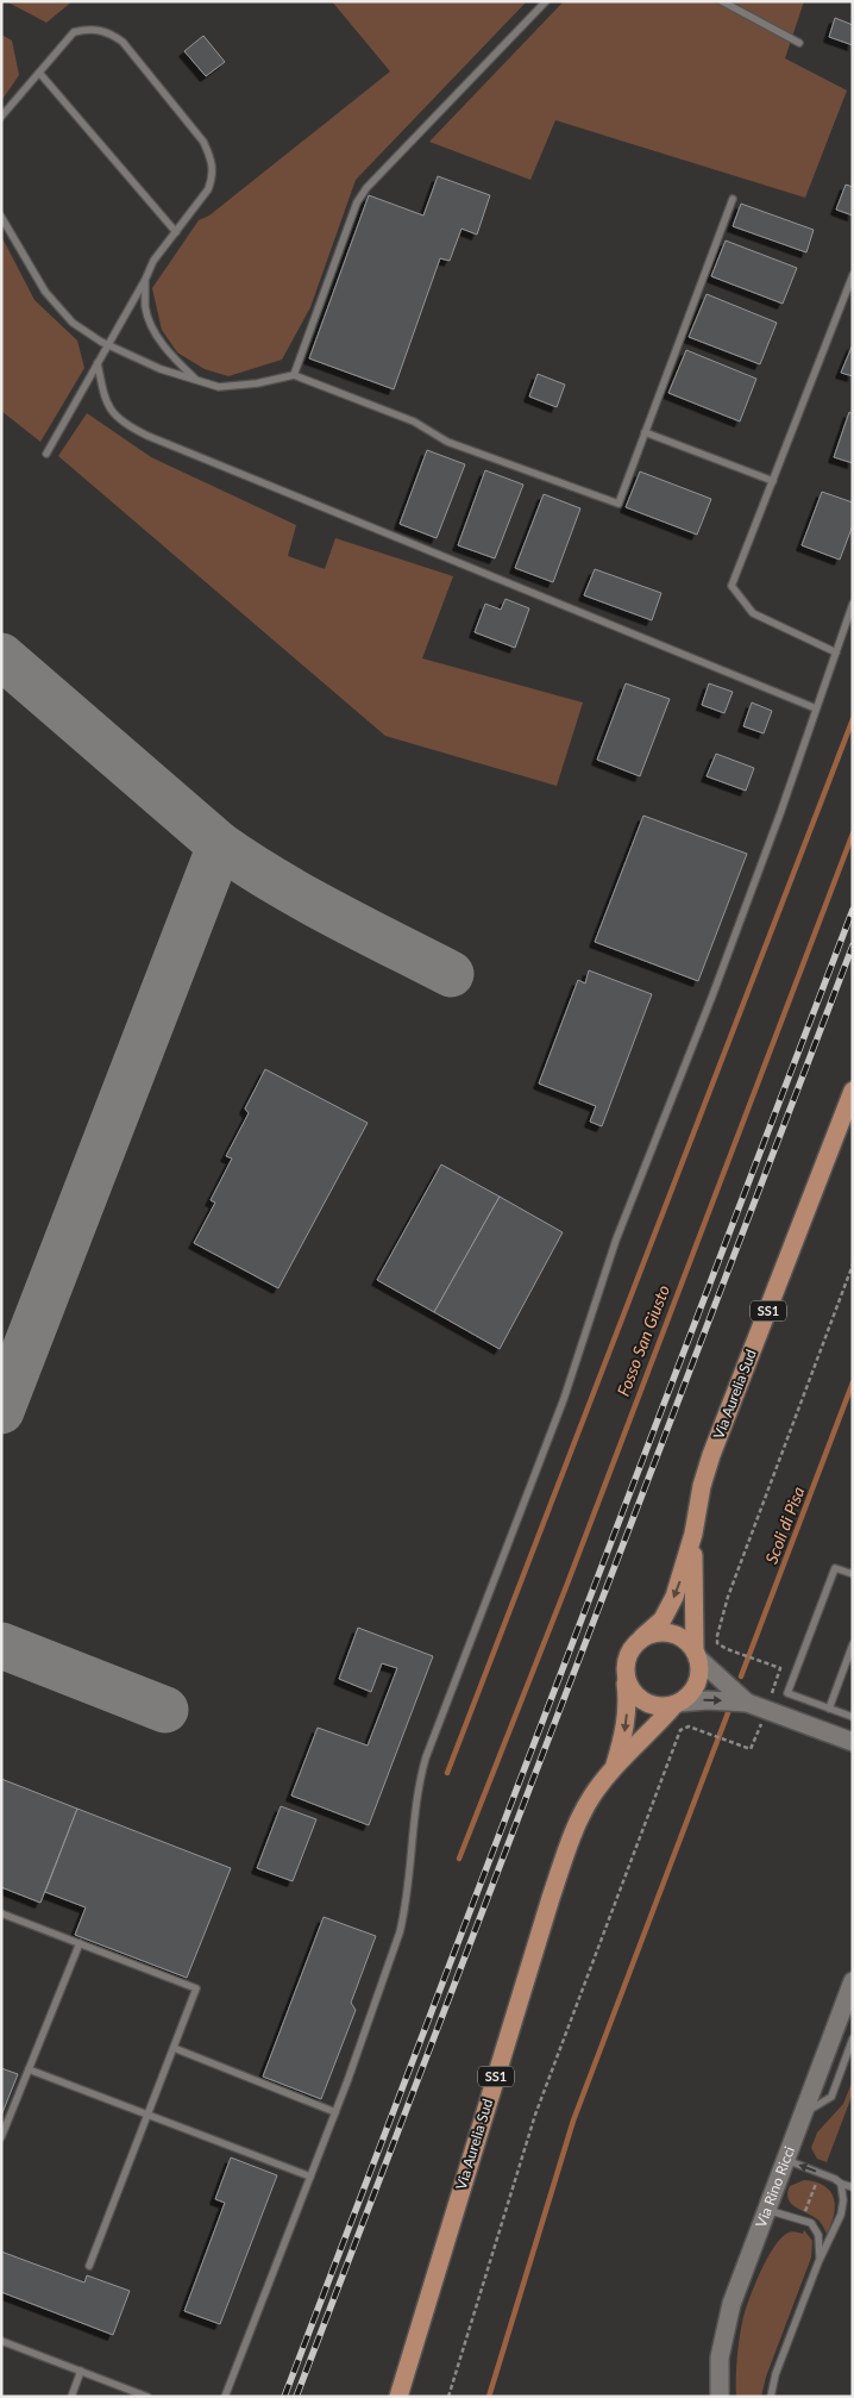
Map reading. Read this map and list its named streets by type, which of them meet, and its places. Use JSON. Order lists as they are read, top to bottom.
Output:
{
  "streets": {
    "main road": ["SS1", "Via Aurelia Sud"],
    "street": ["Via Rino Ricci"]
  },
  "crossings": [
    ["SS1", "Via Aurelia Sud"]
  ],
  "water": ["Fosso San Giusto", "Scoli di Pisa"]
}
